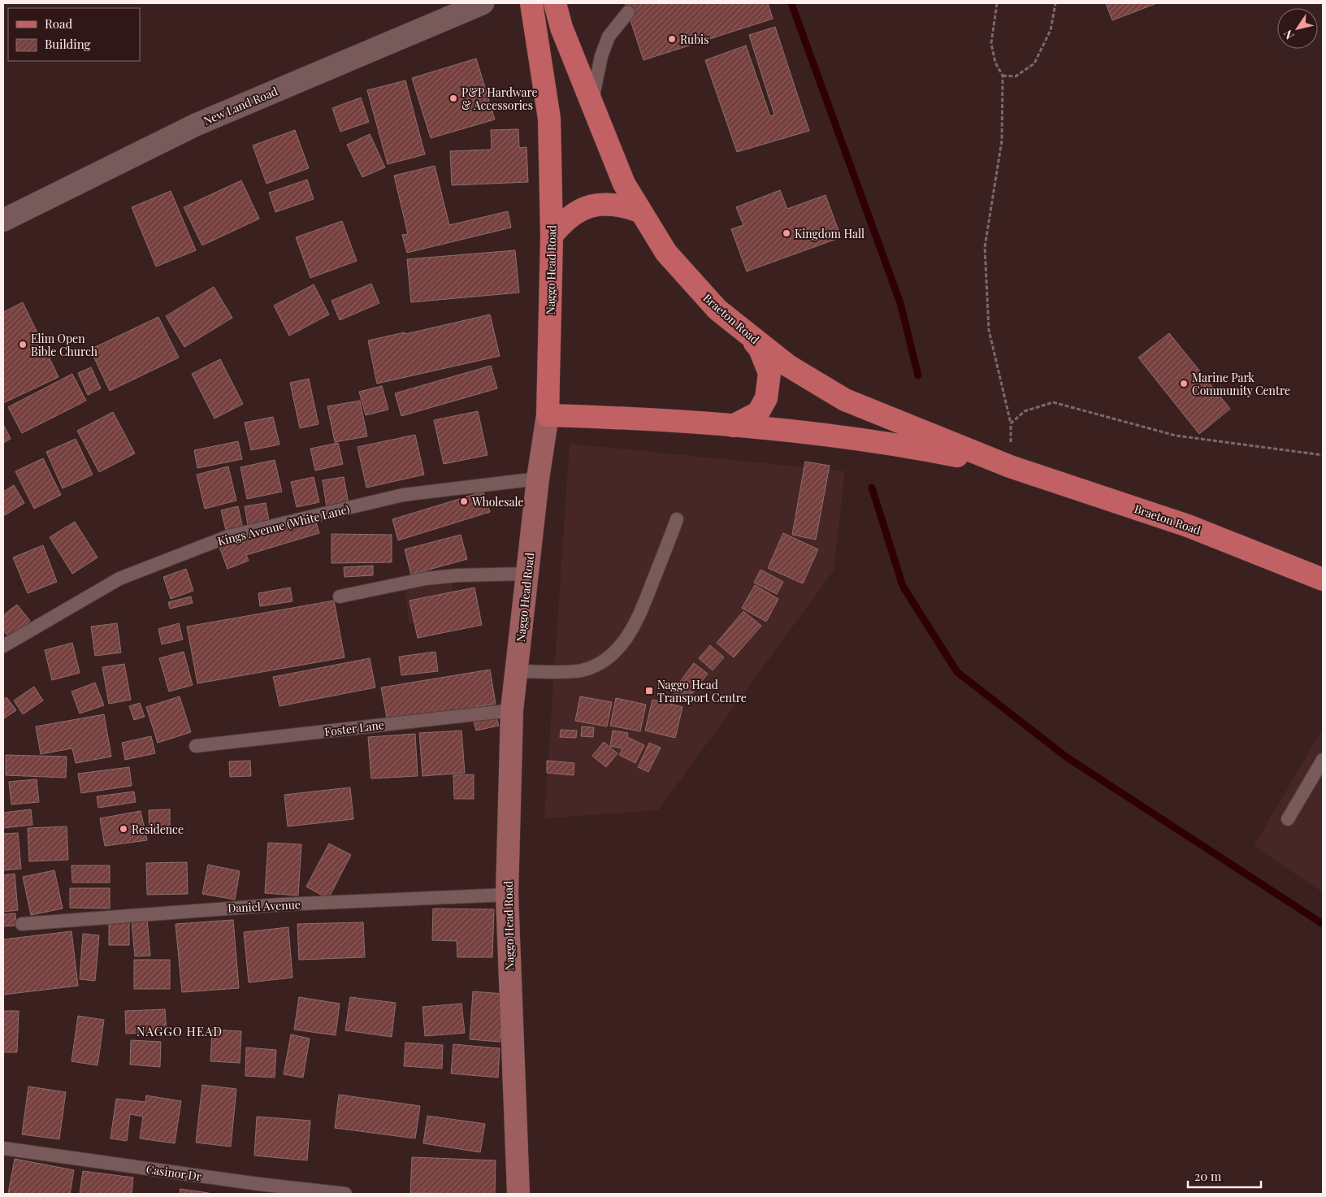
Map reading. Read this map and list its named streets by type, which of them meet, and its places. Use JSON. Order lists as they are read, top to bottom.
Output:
{
  "streets": {
    "main road": ["Naggo Head Road", "Braeton Road"],
    "street": ["New Land Road"],
    "lane": [
      "Kings Avenue (White Lane)",
      "Foster Lane",
      "Daniel Avenue",
      "Casinor Dr"
    ]
  },
  "crossings": [
    ["Naggo Head Road", "Braeton Road"],
    ["Naggo Head Road", "Kings Avenue (White Lane)"],
    ["Naggo Head Road", "Foster Lane"],
    ["Naggo Head Road", "Daniel Avenue"]
  ],
  "districts": ["NAGGO HEAD"],
  "places": {
    "other": [
      "Rubis",
      "P&P Hardware & Accessories",
      "Kingdom Hall",
      "Elim Open Bible Church",
      "Marine Park Community Centre",
      "Wholesale",
      "Residence"
    ],
    "transit": ["Naggo Head Transport Centre"]
  },
  "legend": ["Road", "Building"],
  "scale_bar": "20 m",
  "north": "bottom left"
}
